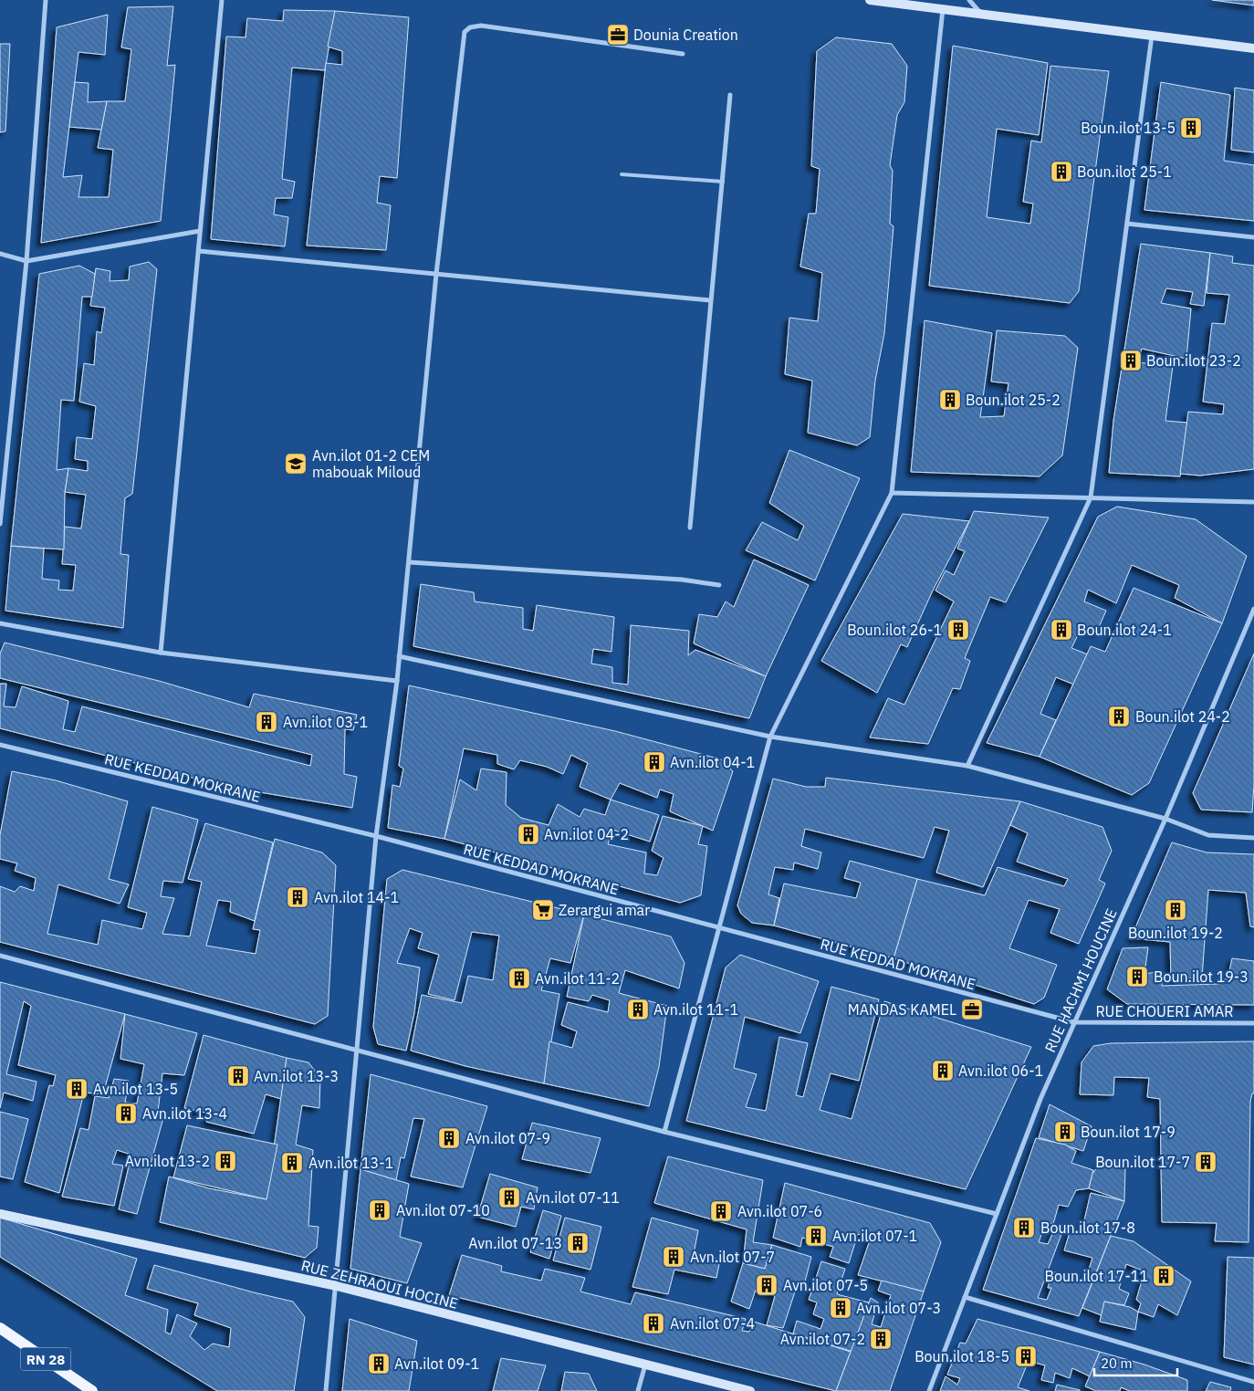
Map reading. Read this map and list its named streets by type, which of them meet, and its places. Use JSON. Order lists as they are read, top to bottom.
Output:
{
  "streets": {
    "main road": ["RN 28"],
    "street": [
      "RUE KEDDAD MOKRANE",
      "RUE HACHMI HOUCINE",
      "RUE CHOUERI AMAR",
      "RUE ZEHRAOUI HOCINE"
    ]
  },
  "crossings": [
    ["RUE KEDDAD MOKRANE", "RUE HACHMI HOUCINE"],
    ["RUE KEDDAD MOKRANE", "RUE CHOUERI AMAR"],
    ["RUE HACHMI HOUCINE", "RUE CHOUERI AMAR"]
  ],
  "places": {
    "office": ["Dounia Creation", "MANDAS KAMEL"],
    "building": [
      "Boun.ilot 13-5",
      "Boun.ilot 25-1",
      "Boun.ilot 23-2",
      "Boun.ilot 25-2",
      "Boun.ilot 26-1",
      "Boun.ilot 24-1",
      "Boun.ilot 24-2",
      "Avn.ilot 03-1",
      "Avn.ilot 04-1",
      "Avn.ilot 04-2",
      "Avn.ilot 14-1",
      "Boun.ilot 19-2",
      "Boun.ilot 19-3",
      "Avn.ilot 11-2",
      "Avn.ilot 11-1",
      "Avn.ilot 06-1",
      "Avn.ilot 13-3",
      "Avn.ilot 13-5",
      "Avn.ilot 13-4",
      "Boun.ilot 17-9",
      "Avn.ilot 07-9",
      "Avn.ilot 13-2",
      "Boun.ilot 17-7",
      "Avn.ilot 13-1",
      "Avn.ilot 07-11",
      "Avn.ilot 07-10",
      "Avn.ilot 07-6",
      "Boun.ilot 17-8",
      "Avn.ilot 07-1",
      "Avn.ilot 07-13",
      "Avn.ilot 07-7",
      "Boun.ilot 17-11",
      "Avn.ilot 07-5",
      "Avn.ilot 07-3",
      "Avn.ilot 07-4",
      "Avn.ilot 07-2",
      "Boun.ilot 18-5",
      "Avn.ilot 09-1"
    ],
    "school or university": ["Avn.ilot 01-2 CEM mabouak Miloud"],
    "supermarket": ["Zerargui amar"]
  },
  "scale_bar": "20 m"
}
